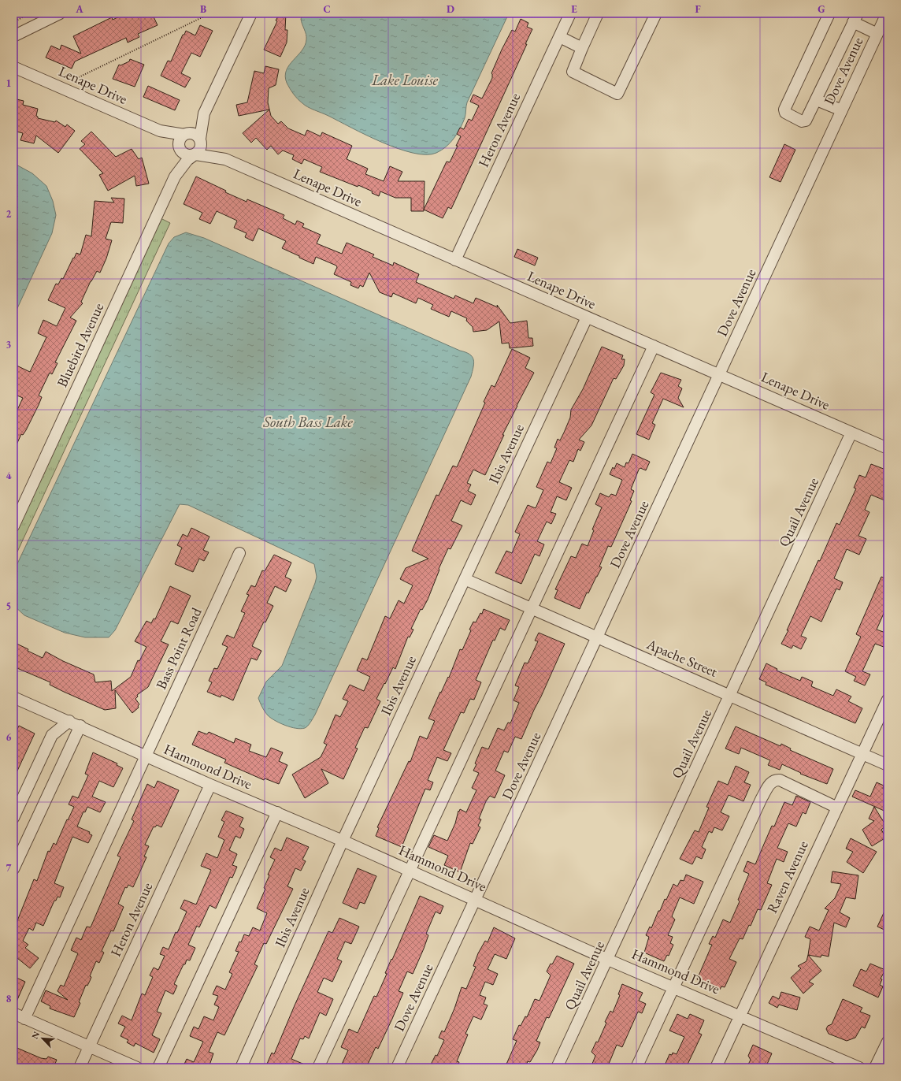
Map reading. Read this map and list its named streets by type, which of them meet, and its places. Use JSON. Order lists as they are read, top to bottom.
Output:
{
  "streets": {
    "street": [
      "Dove Avenue",
      "Lenape Drive",
      "Heron Avenue",
      "Bluebird Avenue",
      "Ibis Avenue",
      "Quail Avenue",
      "Bass Point Road",
      "Apache Street",
      "Hammond Drive",
      "Raven Avenue"
    ]
  },
  "crossings": [
    ["Dove Avenue", "Lenape Drive"],
    ["Dove Avenue", "Apache Street"],
    ["Dove Avenue", "Hammond Drive"],
    ["Lenape Drive", "Heron Avenue"],
    ["Lenape Drive", "Bluebird Avenue"],
    ["Lenape Drive", "Ibis Avenue"],
    ["Lenape Drive", "Quail Avenue"],
    ["Heron Avenue", "Hammond Drive"],
    ["Ibis Avenue", "Apache Street"],
    ["Ibis Avenue", "Hammond Drive"],
    ["Quail Avenue", "Apache Street"],
    ["Quail Avenue", "Hammond Drive"],
    ["Bass Point Road", "Hammond Drive"],
    ["Apache Street", "Raven Avenue"],
    ["Hammond Drive", "Raven Avenue"]
  ],
  "water": ["Lake Louise", "South Bass Lake"],
  "north": "top left",
  "grid": {
    "columns": [
      "A",
      "B",
      "C",
      "D",
      "E",
      "F",
      "G"
    ],
    "rows": [
      "1",
      "2",
      "3",
      "4",
      "5",
      "6",
      "7",
      "8"
    ]
  }
}
